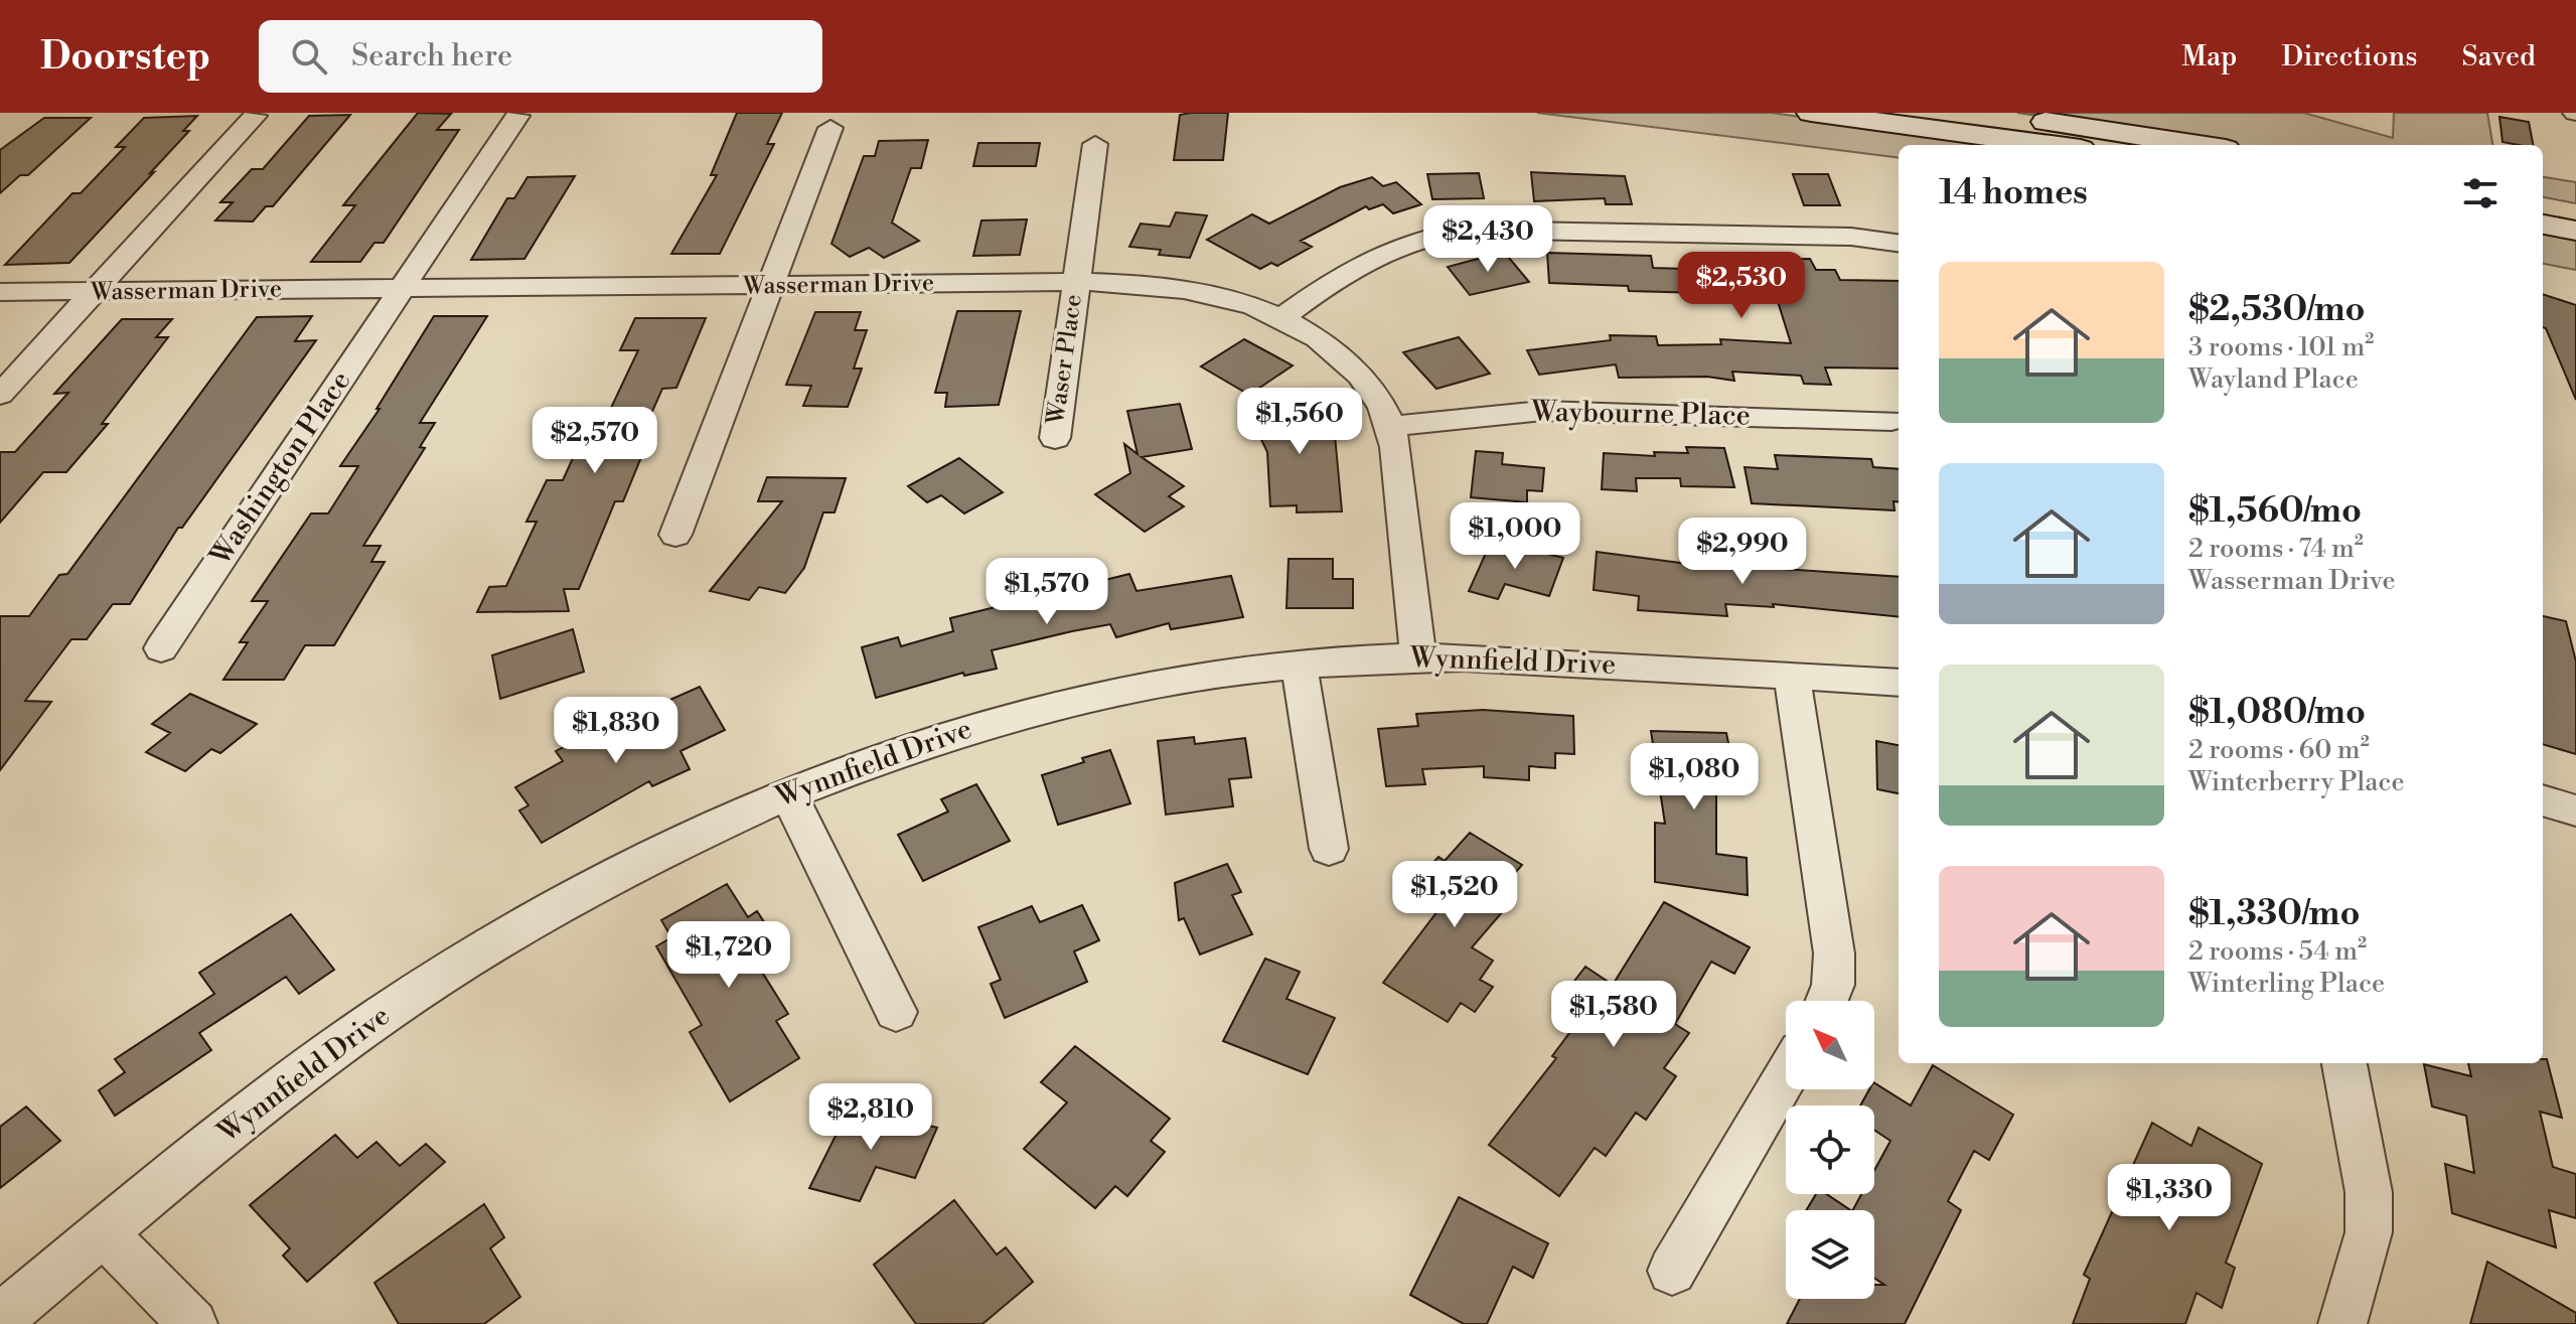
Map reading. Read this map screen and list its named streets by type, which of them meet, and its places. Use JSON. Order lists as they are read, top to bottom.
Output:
{
  "streets": {
    "street": [
      "Wasserman Drive",
      "Waser Place",
      "Waybourne Place",
      "Washington Place",
      "Wynnfield Drive"
    ]
  },
  "crossings": [
    ["Wasserman Drive", "Waser Place"],
    ["Wasserman Drive", "Waybourne Place"],
    ["Wasserman Drive", "Washington Place"],
    ["Wasserman Drive", "Wynnfield Drive"]
  ],
  "north": "top left",
  "page": {
    "header": "Doorstep",
    "search": "Search here",
    "nav": ["Map", "Directions", "Saved"],
    "heading": "14 homes",
    "price": [
      "$2,430",
      "$2,530",
      "$1,560",
      "$2,570",
      "$1,000",
      "$2,990",
      "$1,570",
      "$1,830",
      "$1,080",
      "$1,520",
      "$1,720",
      "$1,580",
      "$2,810",
      "$1,330"
    ],
    "list": [
      {
        "name": "$2,530/mo",
        "note": "3 rooms · 101 m² · Wayland Place"
      },
      {
        "name": "$1,560/mo",
        "note": "2 rooms · 74 m² · Wasserman Drive"
      },
      {
        "name": "$1,080/mo",
        "note": "2 rooms · 60 m² · Winterberry Place"
      },
      {
        "name": "$1,330/mo",
        "note": "2 rooms · 54 m² · Winterling Place"
      }
    ]
  }
}
